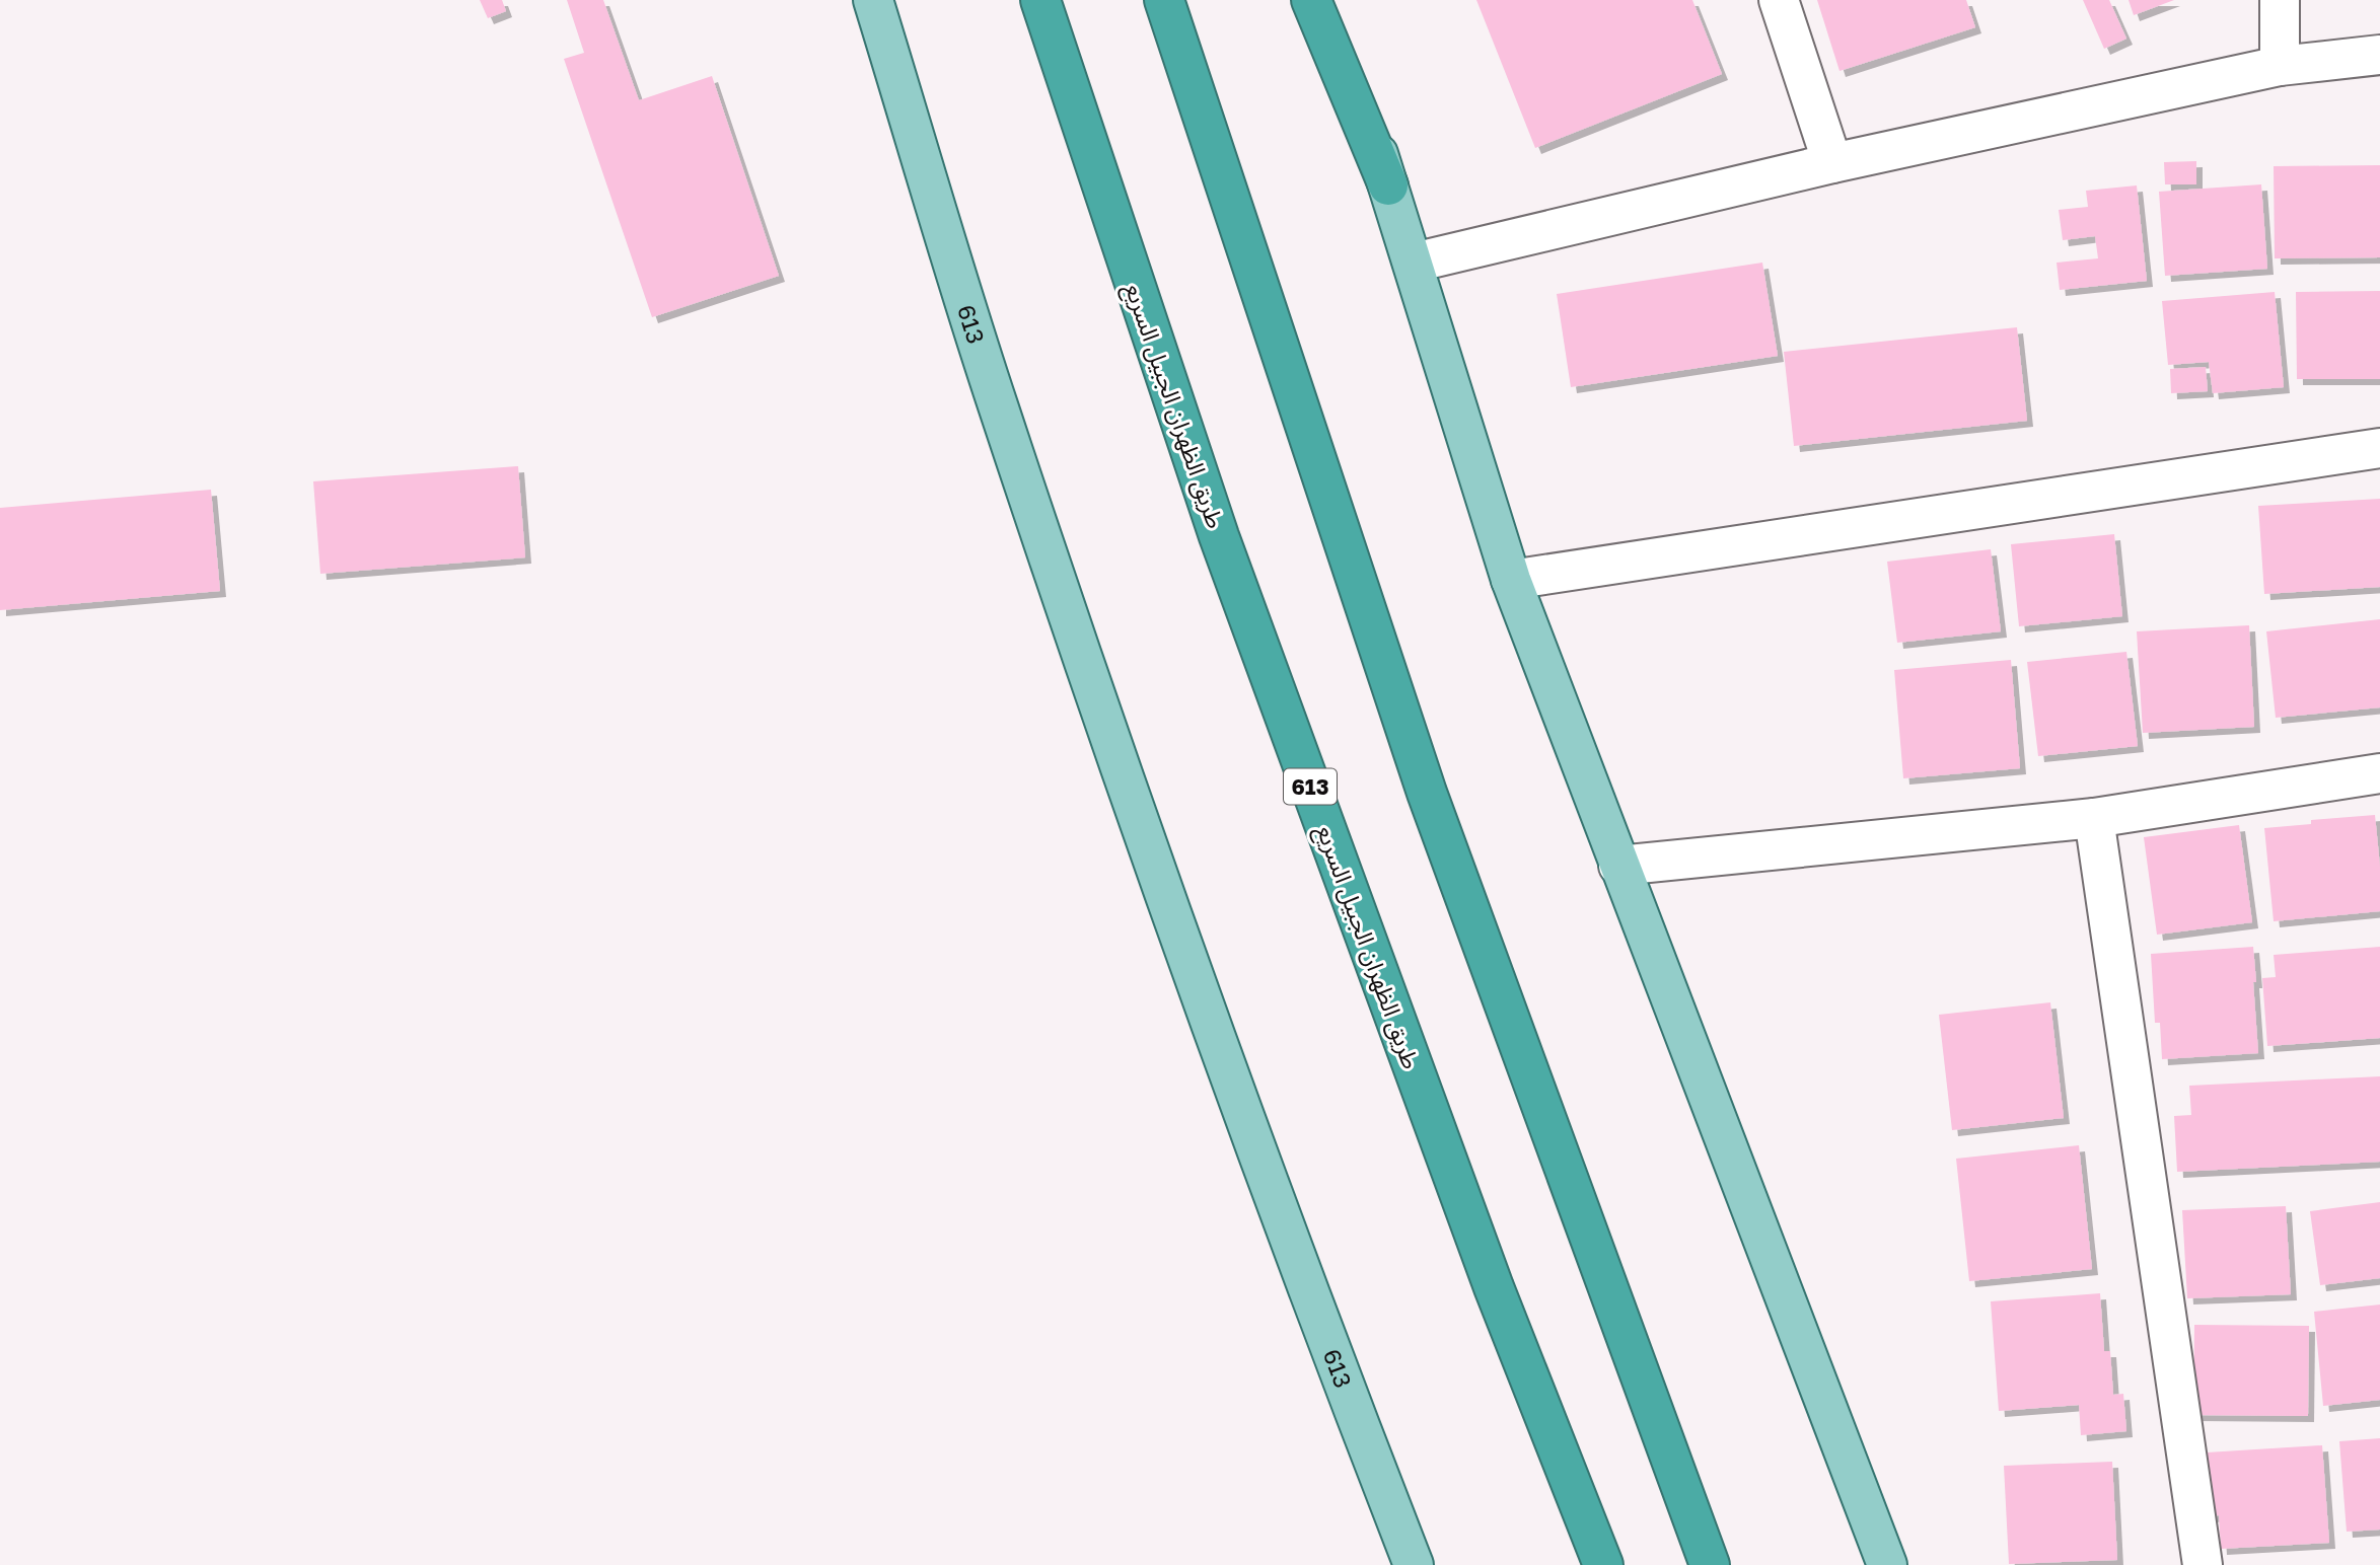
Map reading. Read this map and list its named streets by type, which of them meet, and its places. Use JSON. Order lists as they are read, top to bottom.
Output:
{
  "streets": {
    "highway": ["613", "طريق الظهران الجبيل السريع"]
  }
}
